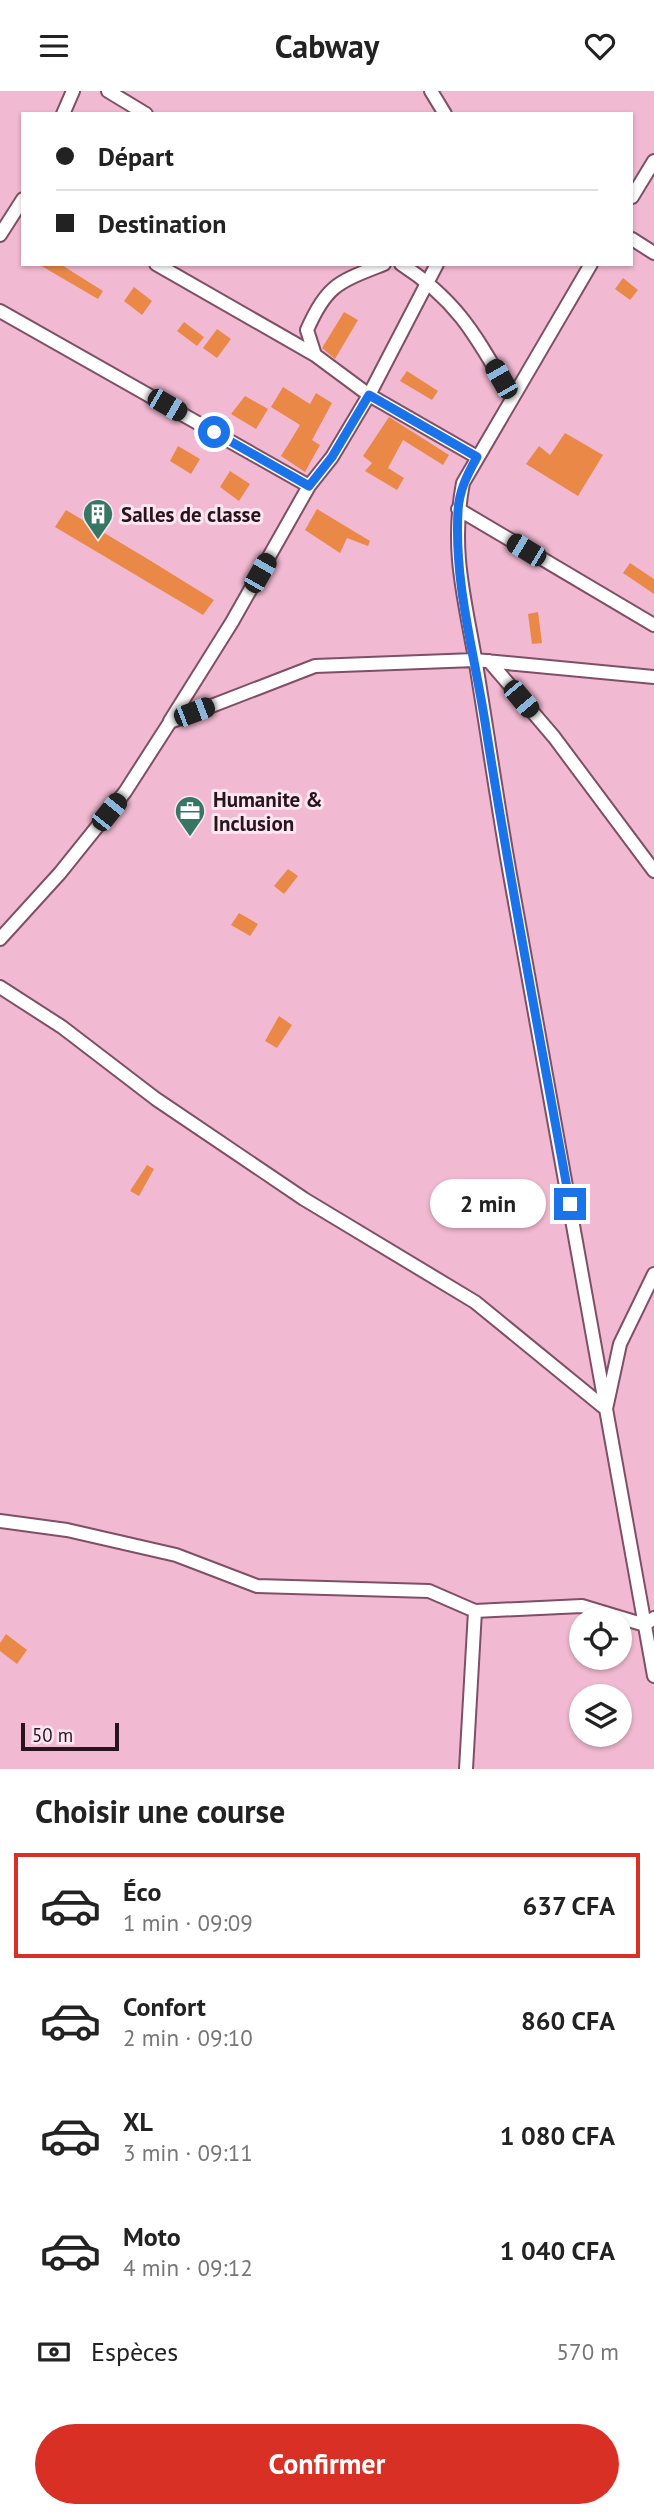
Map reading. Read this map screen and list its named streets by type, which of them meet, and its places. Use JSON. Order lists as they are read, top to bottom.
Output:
{
  "places": {
    "building": ["Salles de classe"],
    "office": ["Humanite & Inclusion"]
  },
  "scale_bar": "50 m",
  "page": {
    "header": "Cabway",
    "banner": ["Départ", "Destination"],
    "bubble": "2 min",
    "scale": "50 m",
    "heading": "Choisir une course",
    "list": [
      {
        "name": "Éco",
        "note": "1 min · 09:09",
        "value": "637 CFA"
      },
      {
        "name": "Confort",
        "note": "2 min · 09:10",
        "value": "860 CFA"
      },
      {
        "name": "XL",
        "note": "3 min · 09:11",
        "value": "1 080 CFA"
      },
      {
        "name": "Moto",
        "note": "4 min · 09:12",
        "value": "1 040 CFA"
      }
    ],
    "pay": ["Espèces", "570 m"],
    "buttons": "Confirmer"
  }
}
